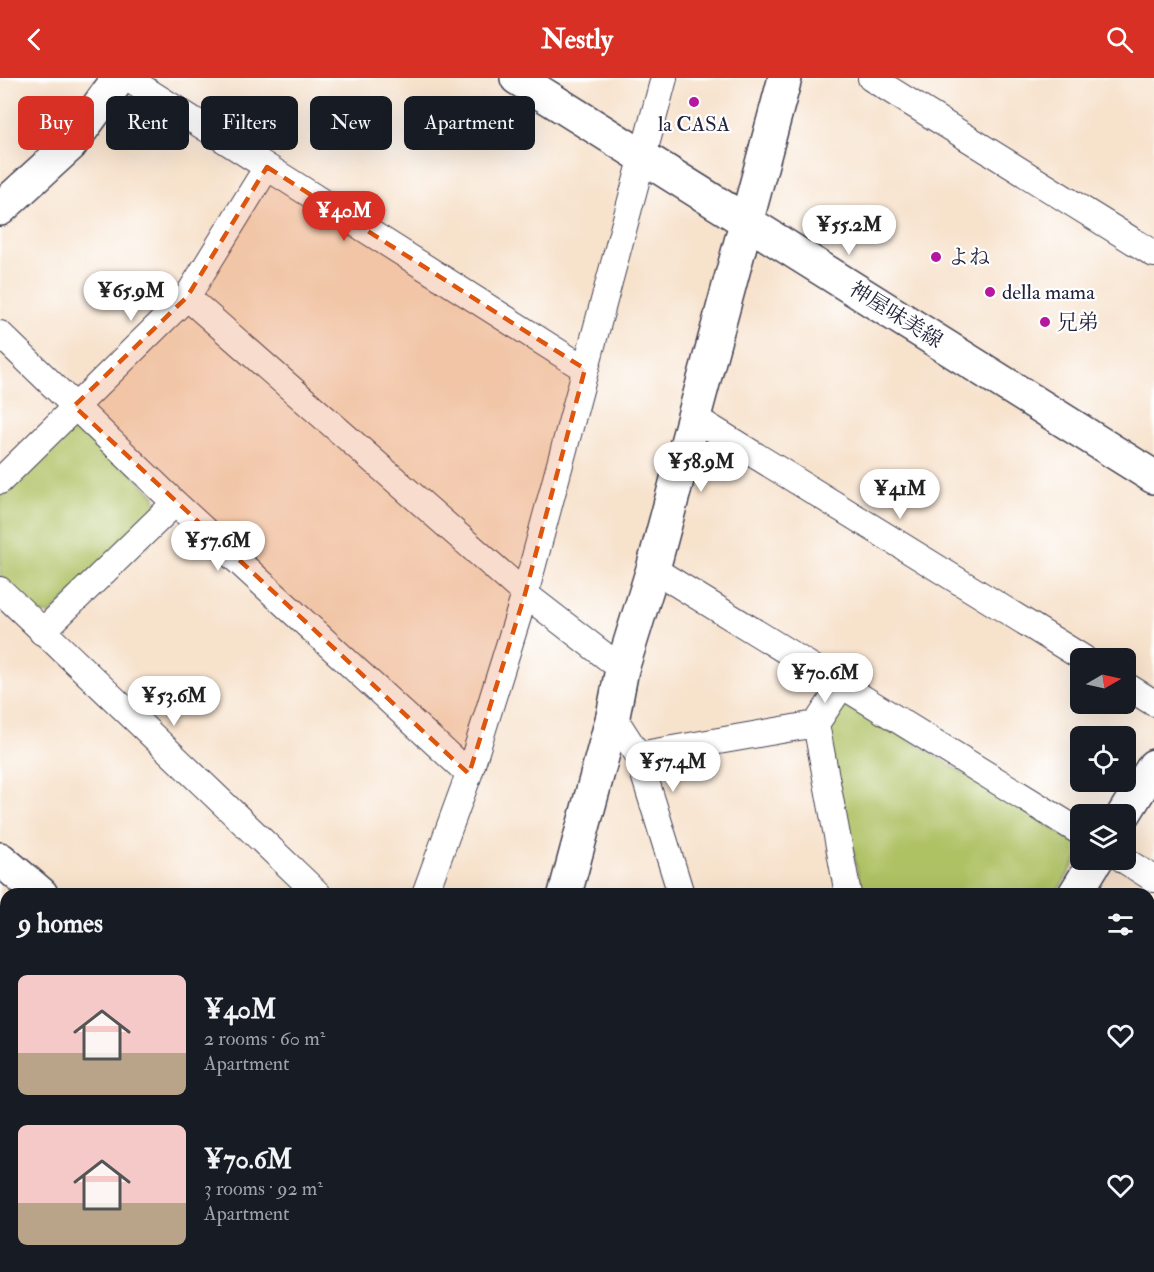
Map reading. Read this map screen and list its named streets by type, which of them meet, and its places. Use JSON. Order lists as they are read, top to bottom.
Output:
{
  "streets": {
    "street": ["神屋味美線"]
  },
  "places": [
    "la CASA",
    "よね",
    "della mama",
    "兄弟"
  ],
  "north": "right",
  "page": {
    "header": "Nestly",
    "chip": [
      "Buy",
      "Rent",
      "Filters",
      "New",
      "Apartment"
    ],
    "price": [
      "¥40M",
      "¥55.2M",
      "¥65.9M",
      "¥58.9M",
      "¥41M",
      "¥57.6M",
      "¥70.6M",
      "¥53.6M",
      "¥57.4M"
    ],
    "heading": "9 homes",
    "list": [
      {
        "name": "¥40M",
        "note": "2 rooms · 60 m² · Apartment"
      },
      {
        "name": "¥70.6M",
        "note": "3 rooms · 92 m² · Apartment"
      }
    ]
  }
}
